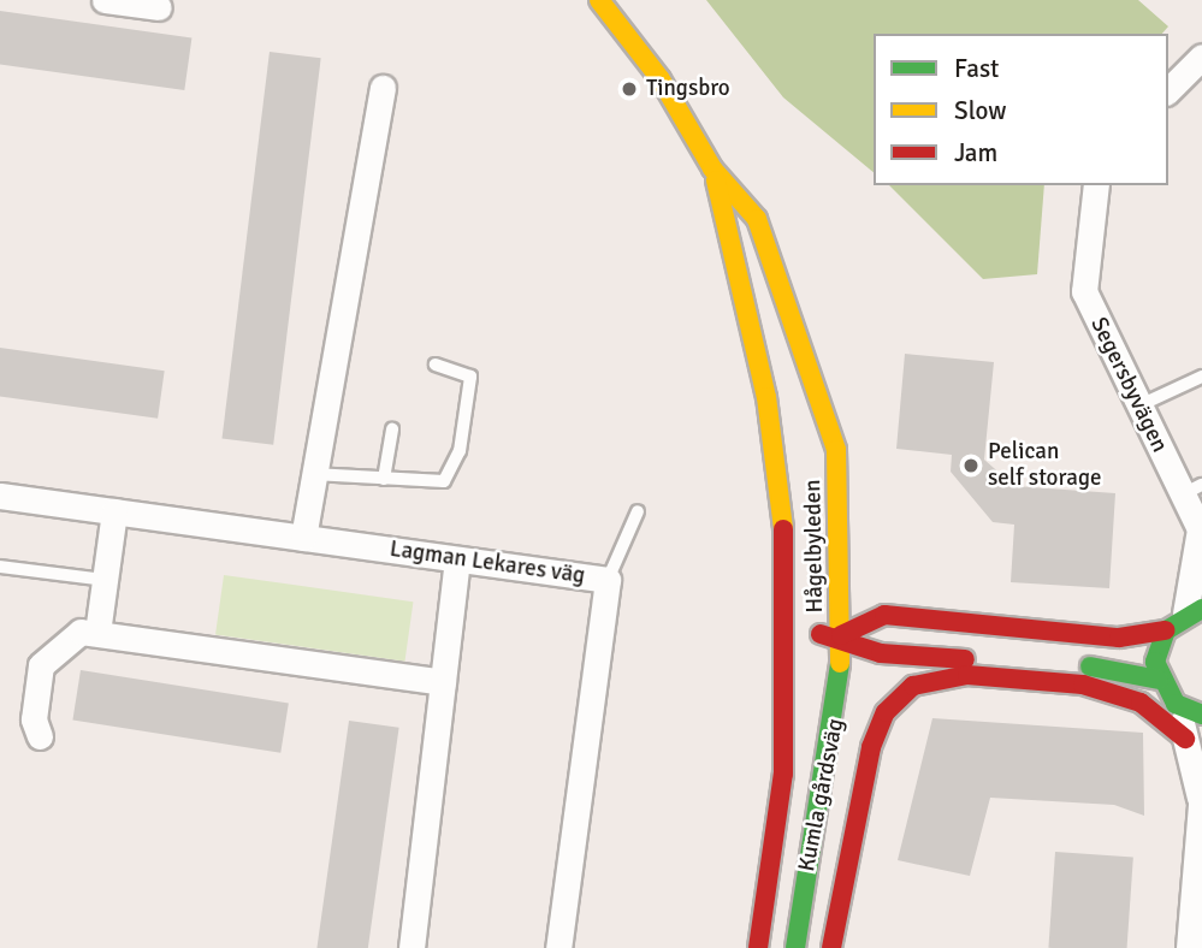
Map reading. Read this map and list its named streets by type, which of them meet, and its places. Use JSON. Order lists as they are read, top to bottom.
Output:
{
  "streets": {
    "main road": ["Hågelbyleden", "Kumla gårdsväg"],
    "street": ["Segersbyvägen", "Lagman Lekares väg"]
  },
  "crossings": [
    ["Segersbyvägen", "Kumla gårdsväg"],
    ["Hågelbyleden", "Kumla gårdsväg"]
  ],
  "places": ["Tingsbro", "Pelican self storage"],
  "legend": ["Fast", "Slow", "Jam"]
}
